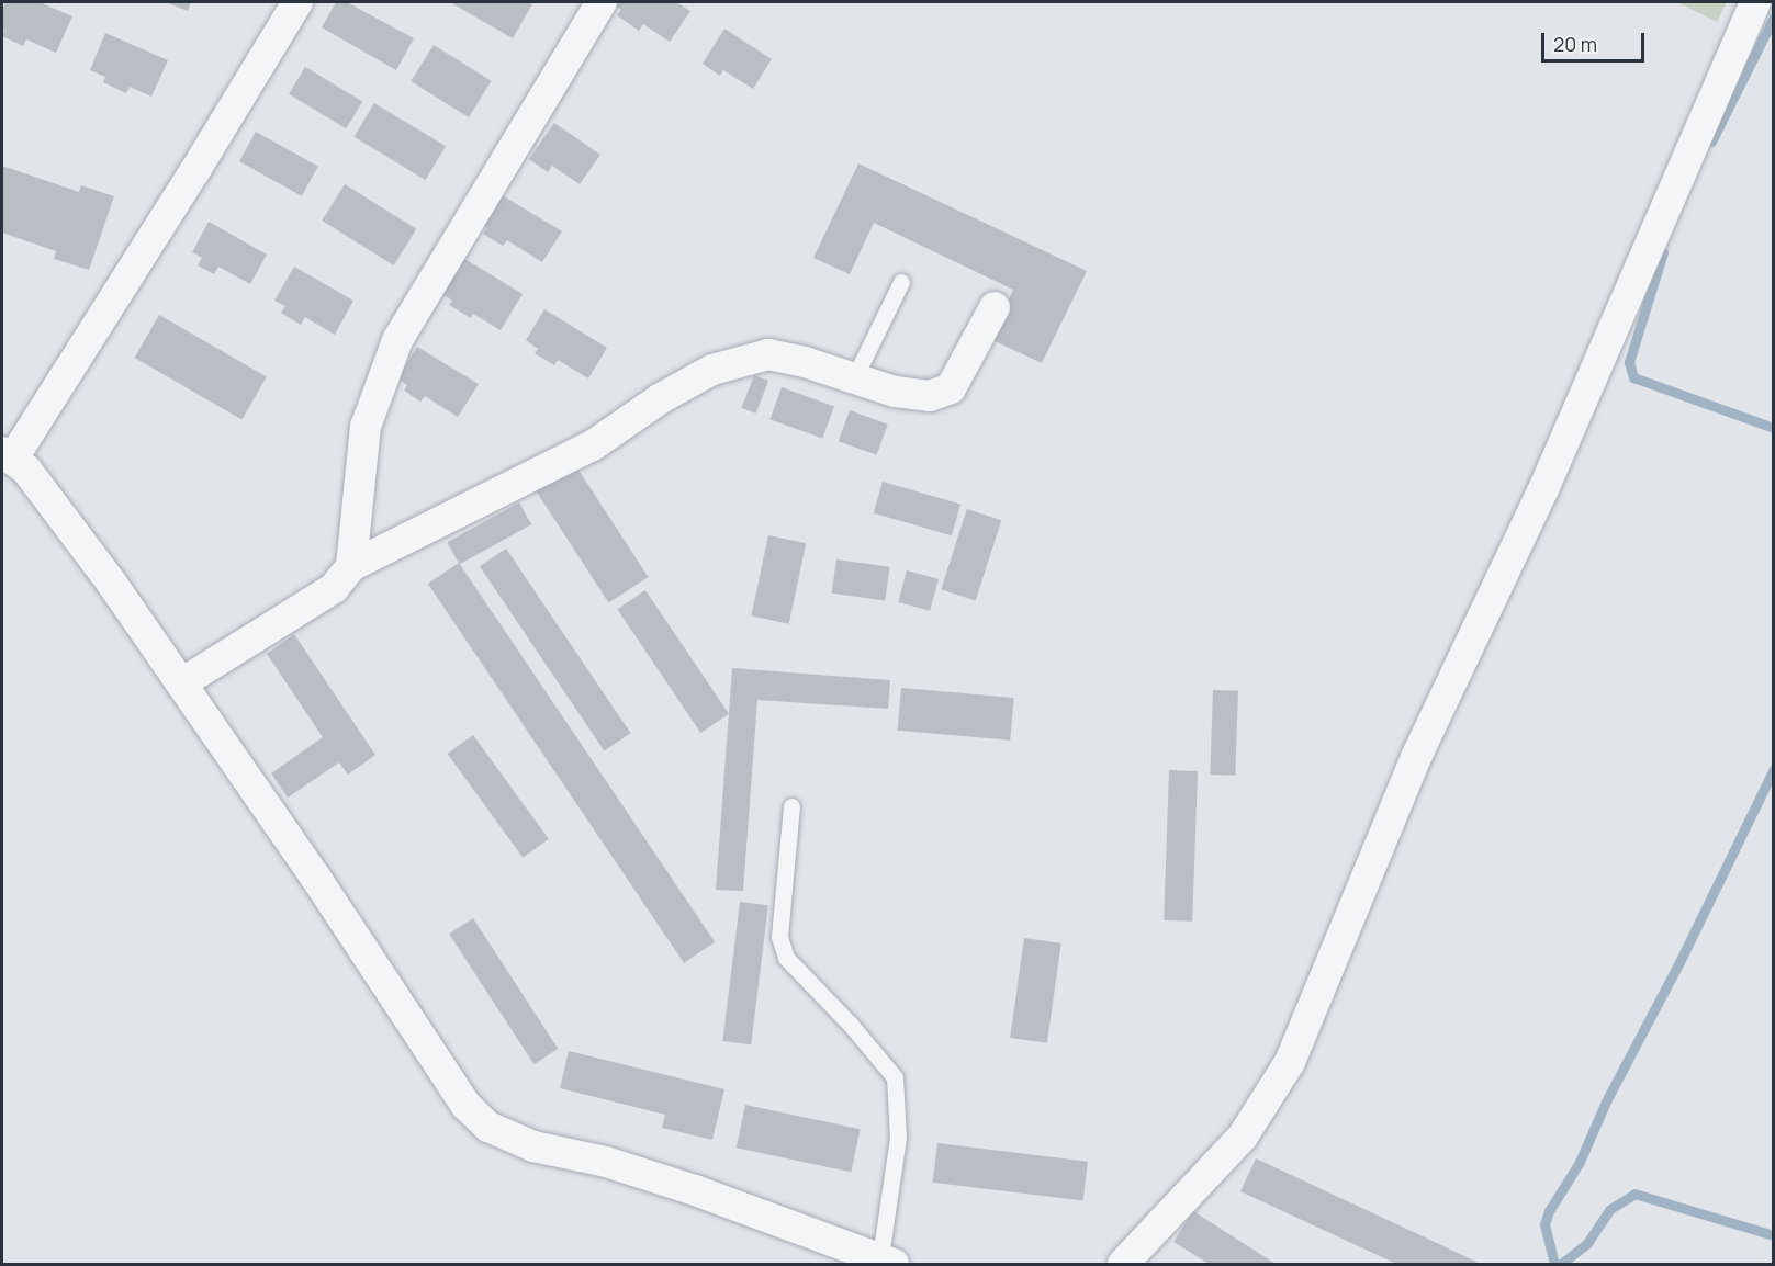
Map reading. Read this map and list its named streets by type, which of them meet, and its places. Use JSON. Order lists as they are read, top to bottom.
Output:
{
  "scale_bar": "20 m"
}
